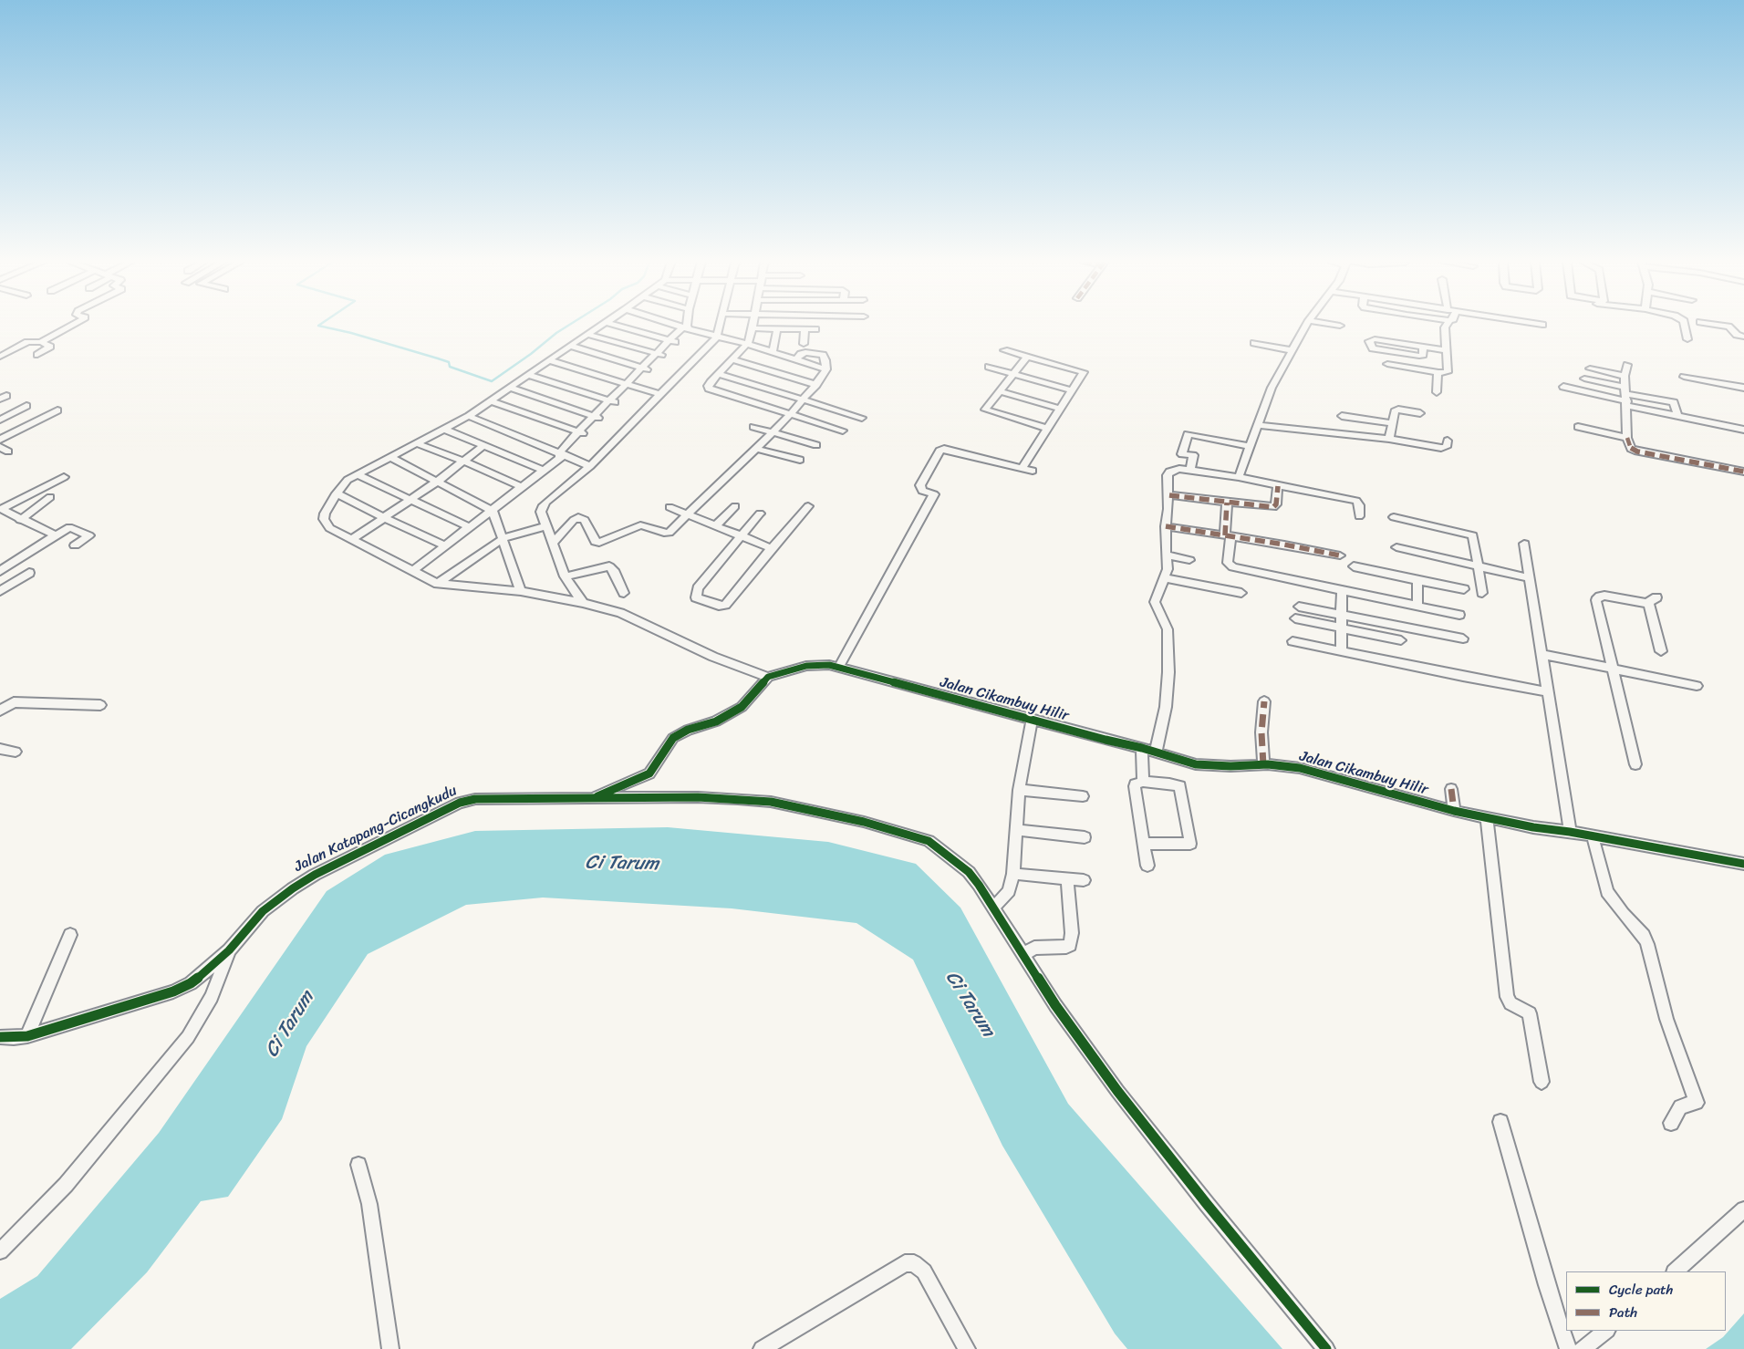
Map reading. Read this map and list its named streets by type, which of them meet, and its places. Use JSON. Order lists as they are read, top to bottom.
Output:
{
  "streets": {
    "street": ["Jalan Cikambuy Hilir", "Jalan Katapang-Cicangkudu"]
  },
  "crossings": [
    ["Jalan Cikambuy Hilir", "Jalan Katapang-Cicangkudu"]
  ],
  "water": ["Ci Tarum"],
  "legend": ["Cycle path", "Path"]
}
